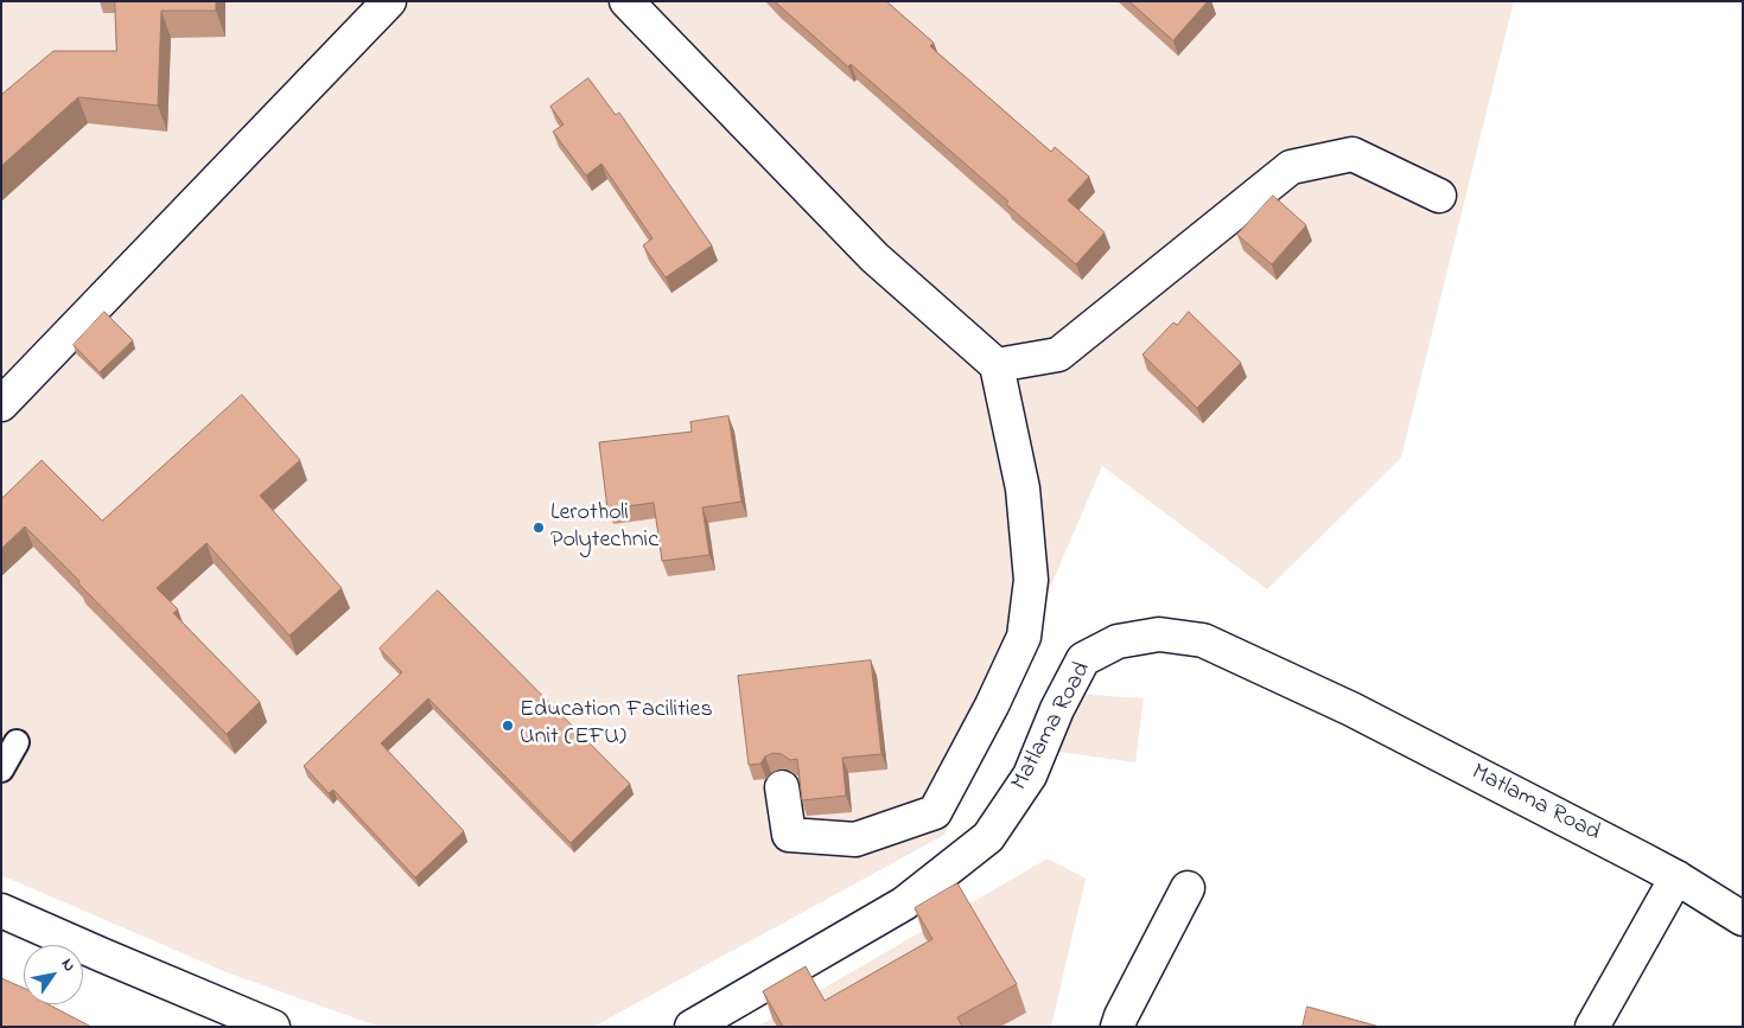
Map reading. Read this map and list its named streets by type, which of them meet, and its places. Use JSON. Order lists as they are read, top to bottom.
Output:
{
  "streets": {
    "street": ["Matlama Road"]
  },
  "places": ["Lerotholi Polytechnic", "Education Facilities Unit (EFU)"],
  "north": "top right"
}
